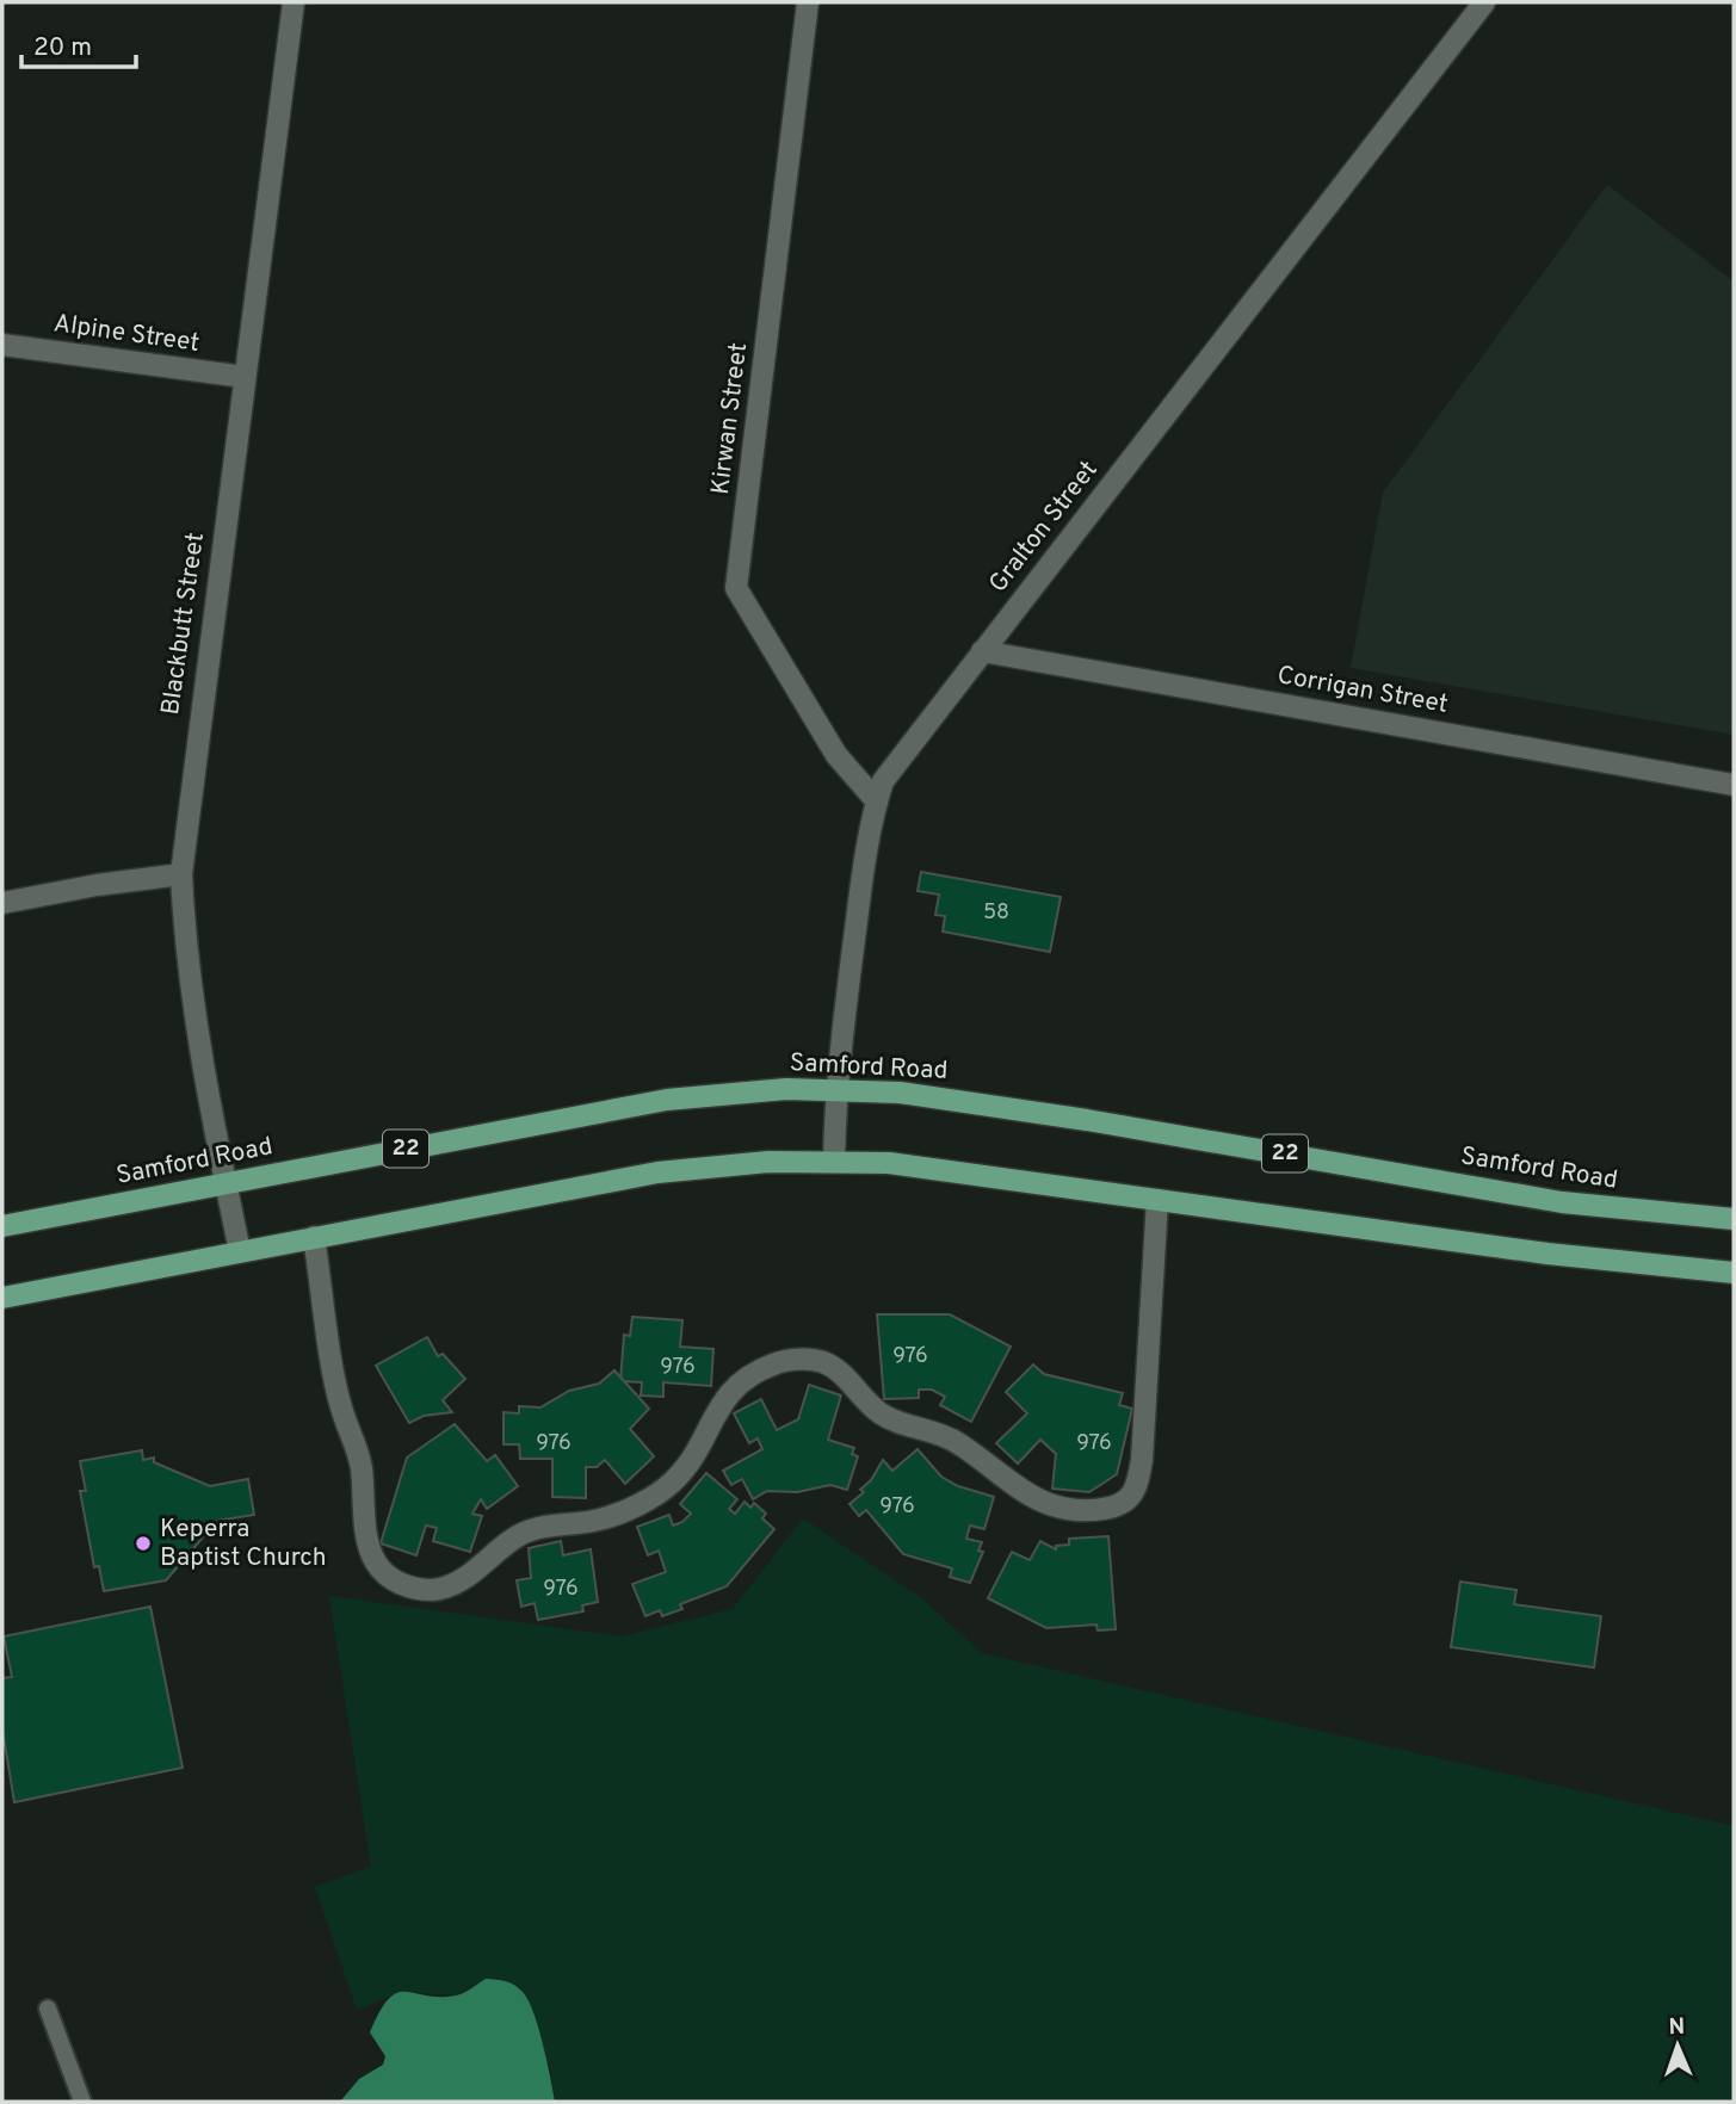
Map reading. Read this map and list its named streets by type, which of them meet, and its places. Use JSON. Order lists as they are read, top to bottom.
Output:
{
  "streets": {
    "main road": ["Samford Road", "22"],
    "street": [
      "Alpine Street",
      "Kirwan Street",
      "Gralton Street",
      "Blackbutt Street",
      "Corrigan Street"
    ]
  },
  "crossings": [
    ["Alpine Street", "Blackbutt Street"],
    ["Kirwan Street", "Gralton Street"],
    ["Gralton Street", "Corrigan Street"],
    ["Gralton Street", "Samford Road"],
    ["Blackbutt Street", "Samford Road"]
  ],
  "places": ["Keperra Baptist Church"],
  "house_numbers": [
    "58",
    "976",
    "976",
    "976",
    "976",
    "976",
    "976"
  ],
  "scale_bar": "20 m",
  "north": "top"
}
